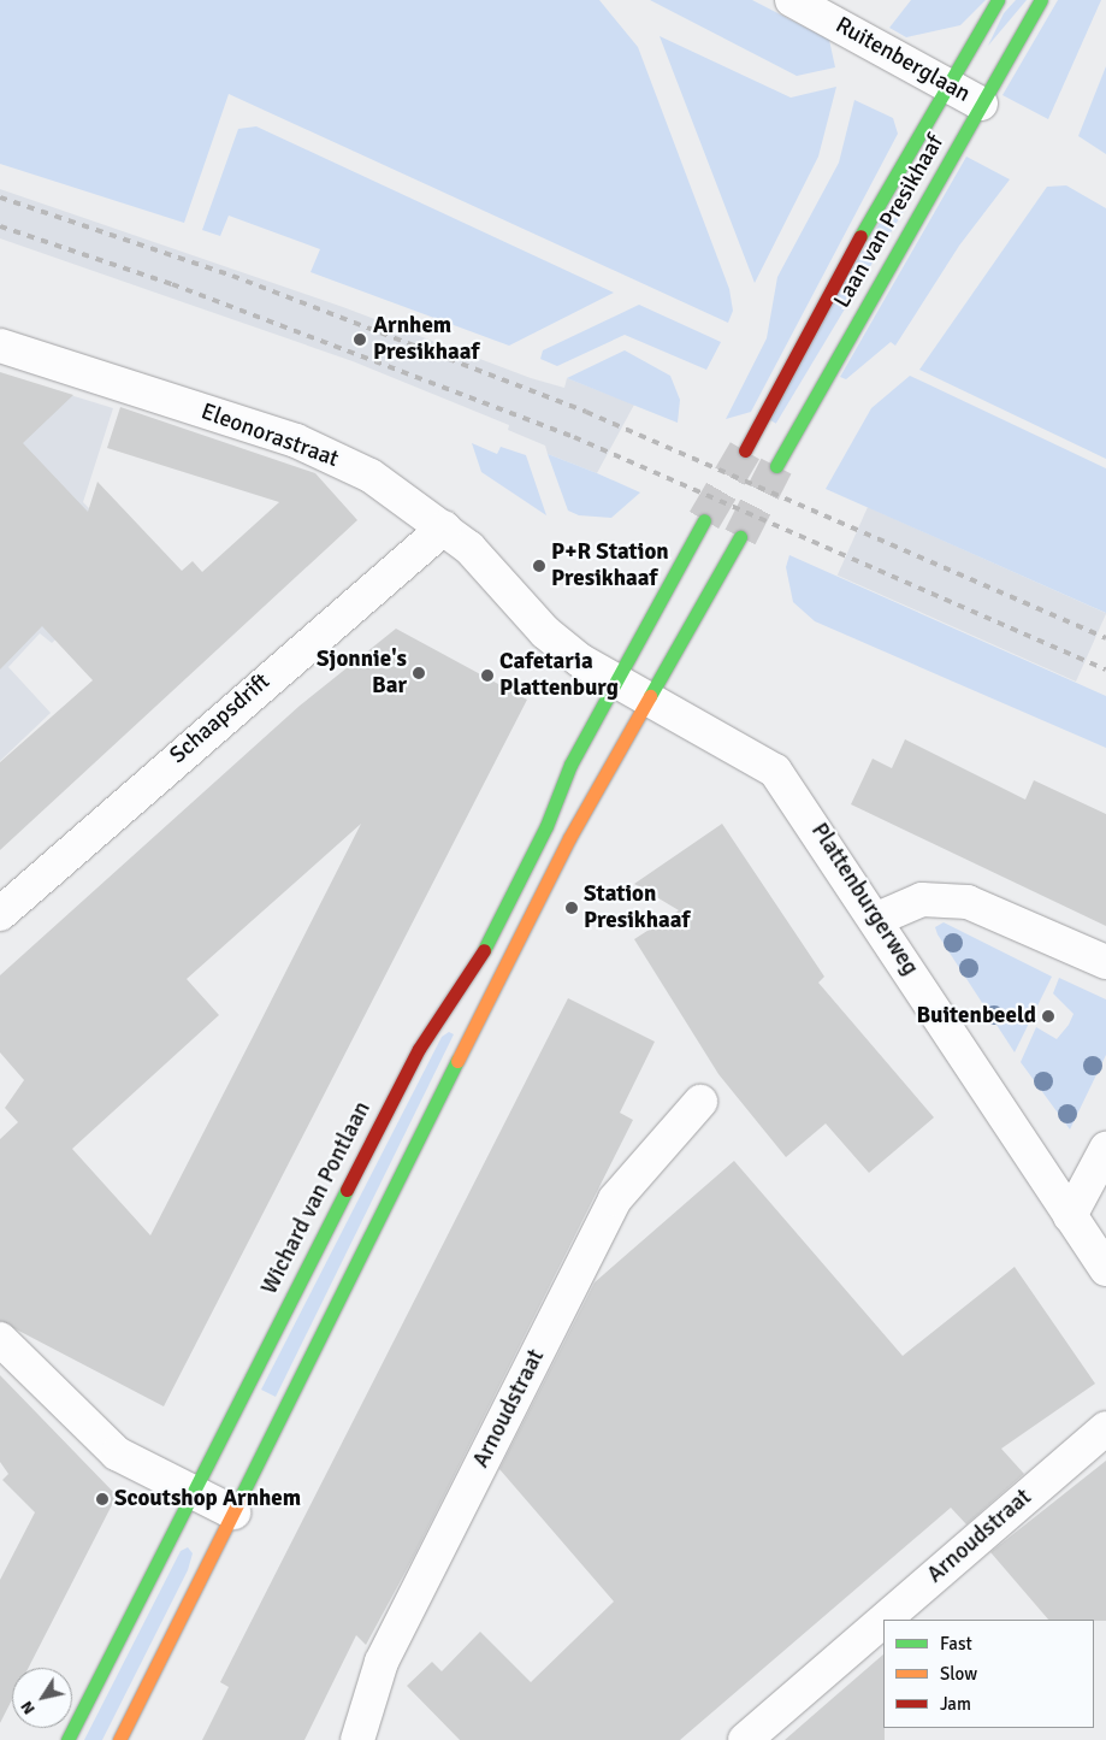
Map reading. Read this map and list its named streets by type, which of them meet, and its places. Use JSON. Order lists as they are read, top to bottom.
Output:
{
  "streets": {
    "street": [
      "Ruitenberglaan",
      "Laan van Presikhaaf",
      "Eleonorastraat",
      "Schaapsdrift",
      "Plattenburgerweg",
      "Wichard van Pontlaan",
      "Arnoudstraat"
    ]
  },
  "crossings": [
    ["Ruitenberglaan", "Laan van Presikhaaf"],
    ["Eleonorastraat", "Schaapsdrift"],
    ["Eleonorastraat", "Plattenburgerweg"],
    ["Eleonorastraat", "Wichard van Pontlaan"],
    ["Plattenburgerweg", "Wichard van Pontlaan"]
  ],
  "places": [
    "Arnhem Presikhaaf",
    "P+R Station Presikhaaf",
    "Sjonnie's Bar",
    "Cafetaria Plattenburg",
    "Station Presikhaaf",
    "Buitenbeeld",
    "Scoutshop Arnhem"
  ],
  "legend": ["Fast", "Slow", "Jam"],
  "north": "bottom left"
}
